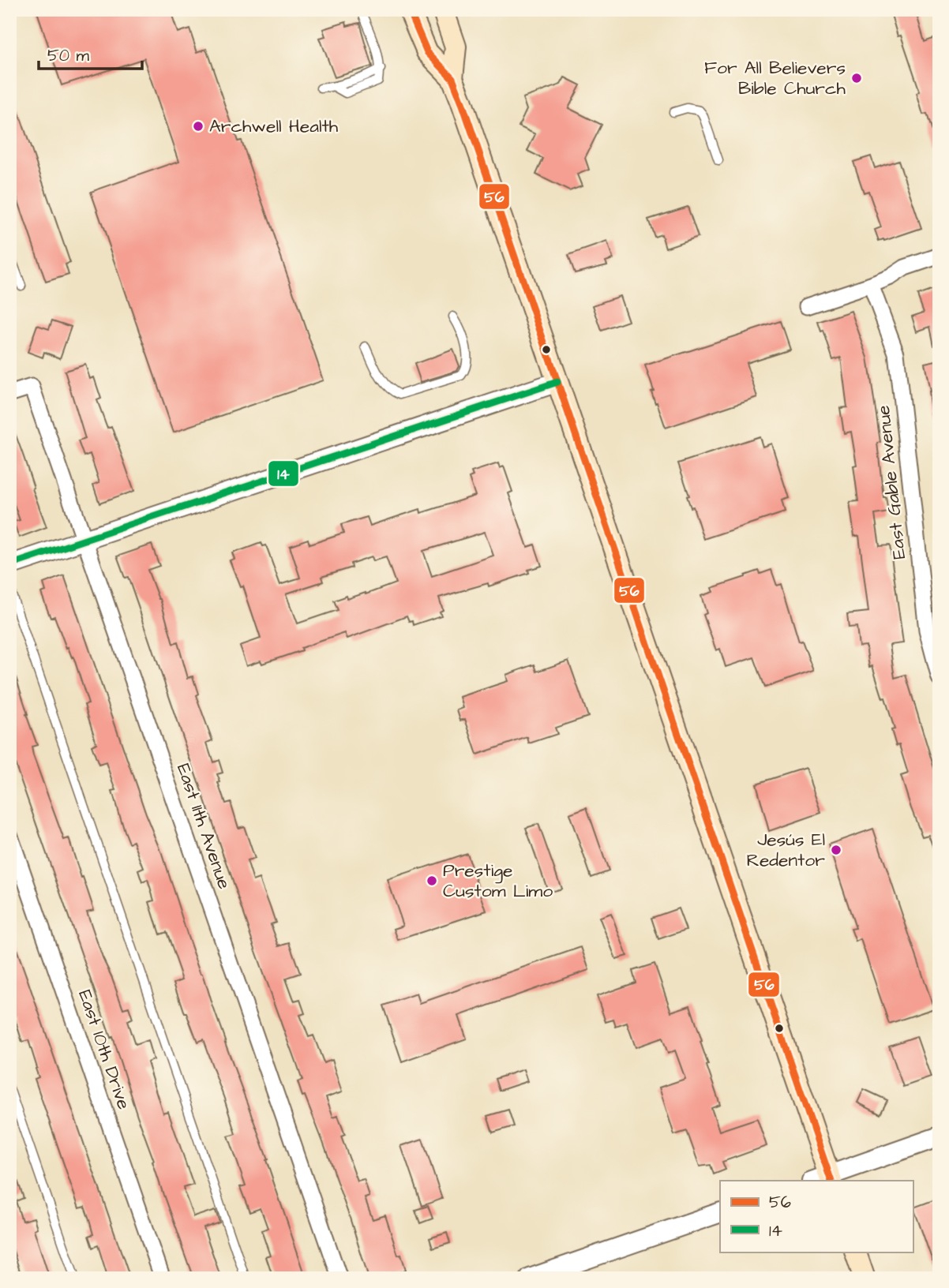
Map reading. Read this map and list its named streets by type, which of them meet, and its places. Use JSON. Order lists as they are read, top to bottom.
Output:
{
  "streets": {
    "street": ["East Gable Avenue", "East 11th Avenue", "East 10th Drive"]
  },
  "places": [
    "For All Believers Bible Church",
    "Archwell Health",
    "Jesús El Redentor",
    "Prestige Custom Limo"
  ],
  "lines": ["transit line 56", "transit line 14"],
  "legend": ["56", "14"],
  "scale_bar": "50 m"
}
